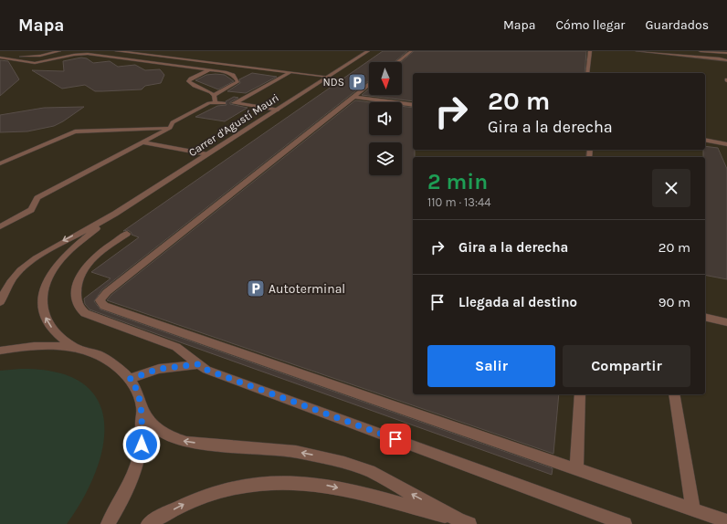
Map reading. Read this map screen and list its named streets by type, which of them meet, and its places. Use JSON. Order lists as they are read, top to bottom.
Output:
{
  "streets": {
    "street": ["Carrer d'Agustí Mauri"]
  },
  "places": {
    "parking": ["NDS", "Autoterminal"]
  },
  "north": "bottom",
  "page": {
    "header": "Mapa",
    "nav": ["Mapa", "Cómo llegar", "Guardados"],
    "turn": ["20 m", "Gira a la derecha"],
    "heading": ["2 min", "110 m · 13:44"],
    "list": [
      {
        "name": "Gira a la derecha",
        "value": "20 m"
      },
      {
        "name": "Llegada al destino",
        "value": "90 m"
      }
    ],
    "buttons": ["Salir", "Compartir"]
  }
}
